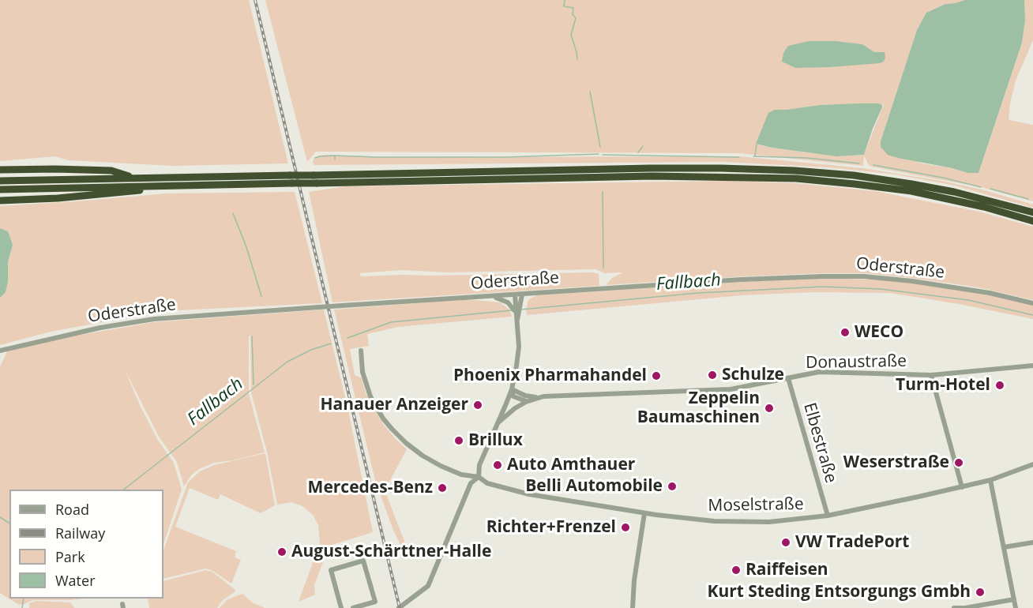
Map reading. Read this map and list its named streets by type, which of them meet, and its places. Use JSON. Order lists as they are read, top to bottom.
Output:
{
  "streets": {
    "street": [
      "Oderstraße",
      "Donaustraße",
      "Elbestraße",
      "Moselstraße"
    ]
  },
  "crossings": [
    ["Donaustraße", "Elbestraße"],
    ["Elbestraße", "Moselstraße"]
  ],
  "water": ["Fallbach"],
  "places": [
    "WECO",
    "Schulze",
    "Phoenix Pharmahandel",
    "Turm-Hotel",
    "Hanauer Anzeiger",
    "Zeppelin Baumaschinen",
    "Brillux",
    "Weserstraße",
    "Auto Amthauer",
    "Belli Automobile",
    "Mercedes-Benz",
    "Richter+Frenzel",
    "VW TradePort",
    "August-Schärttner-Halle",
    "Raiffeisen",
    "Kurt Steding Entsorgungs Gmbh"
  ],
  "legend": [
    "Road",
    "Railway",
    "Park",
    "Water"
  ]
}
